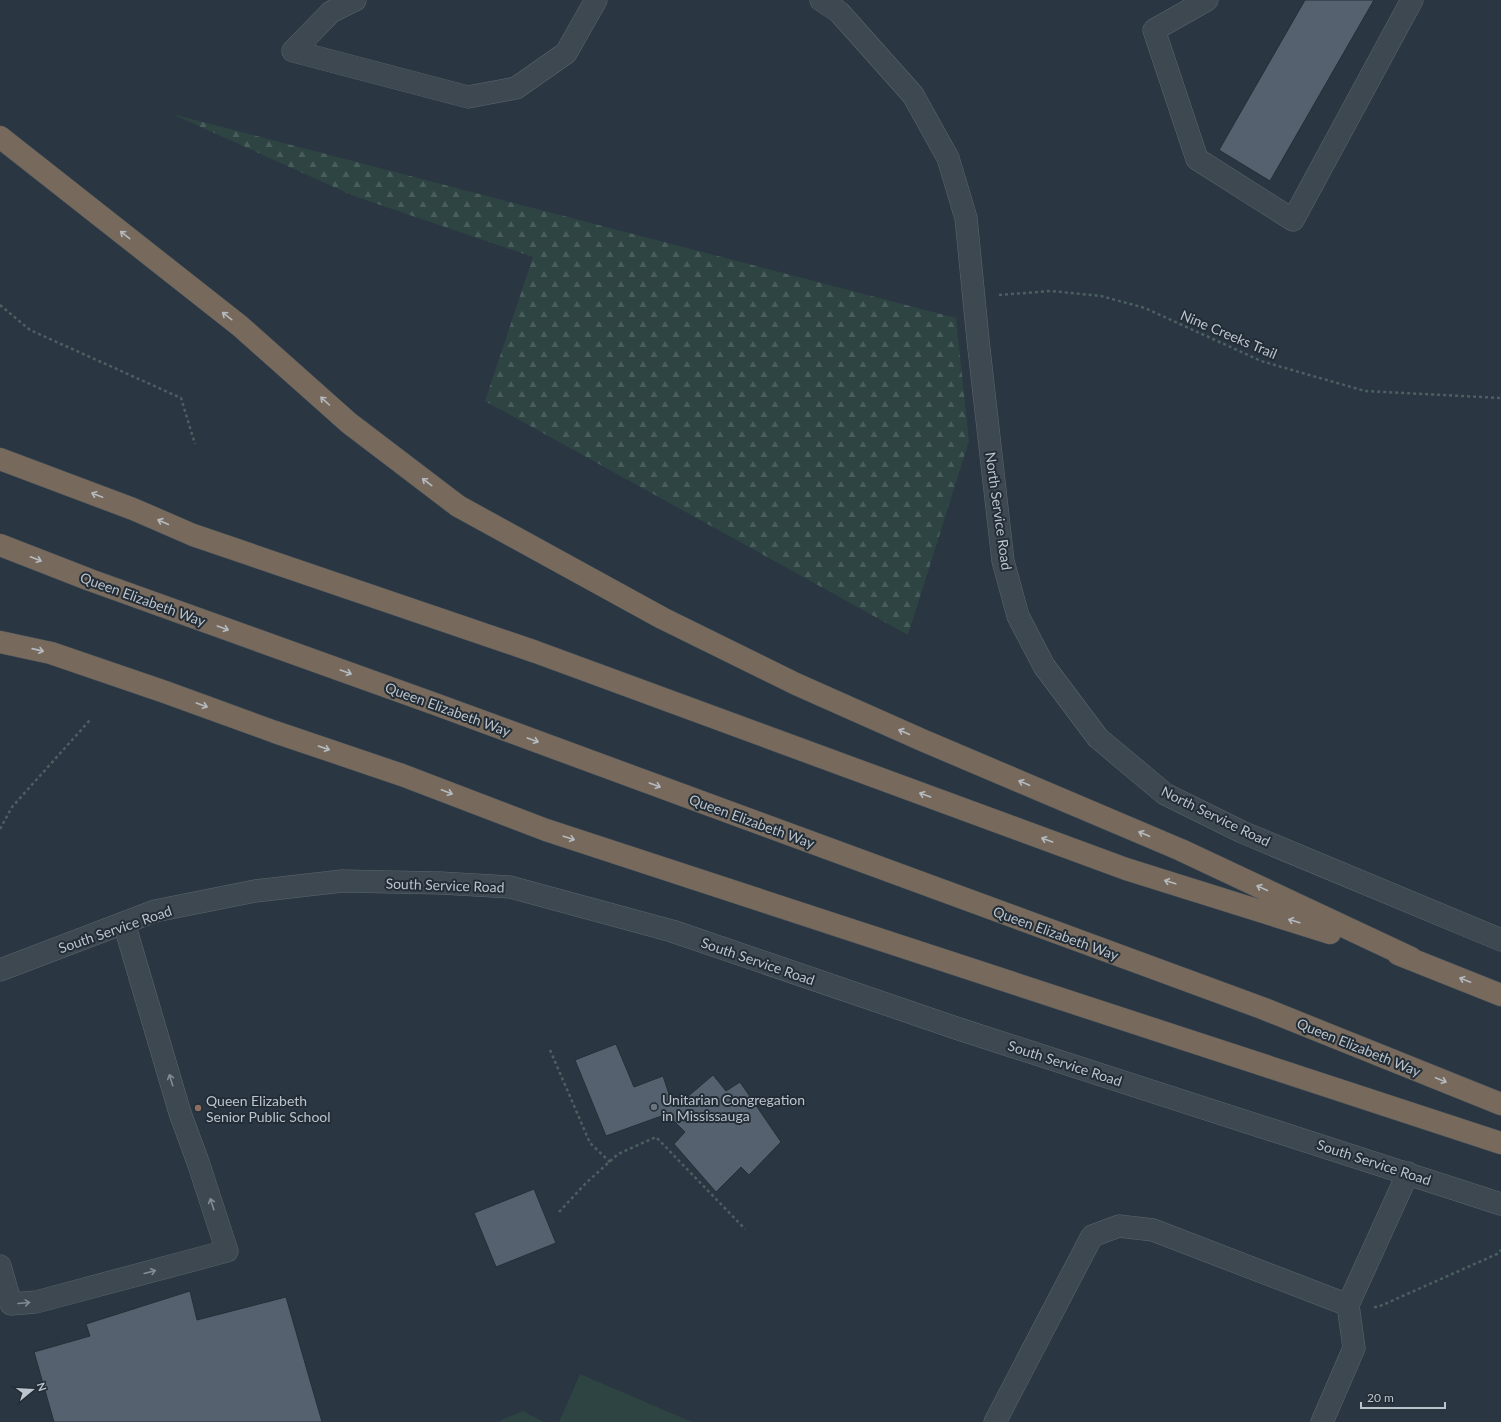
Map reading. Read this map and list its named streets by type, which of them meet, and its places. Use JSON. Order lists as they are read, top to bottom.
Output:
{
  "streets": {
    "highway": ["Queen Elizabeth Way"],
    "street": ["North Service Road", "South Service Road"],
    "path": ["Nine Creeks Trail"]
  },
  "crossings": [
    ["Nine Creeks Trail", "North Service Road"]
  ],
  "places": ["Unitarian Congregation in Mississauga", "Queen Elizabeth Senior Public School"],
  "scale_bar": "20 m",
  "north": "right"
}
